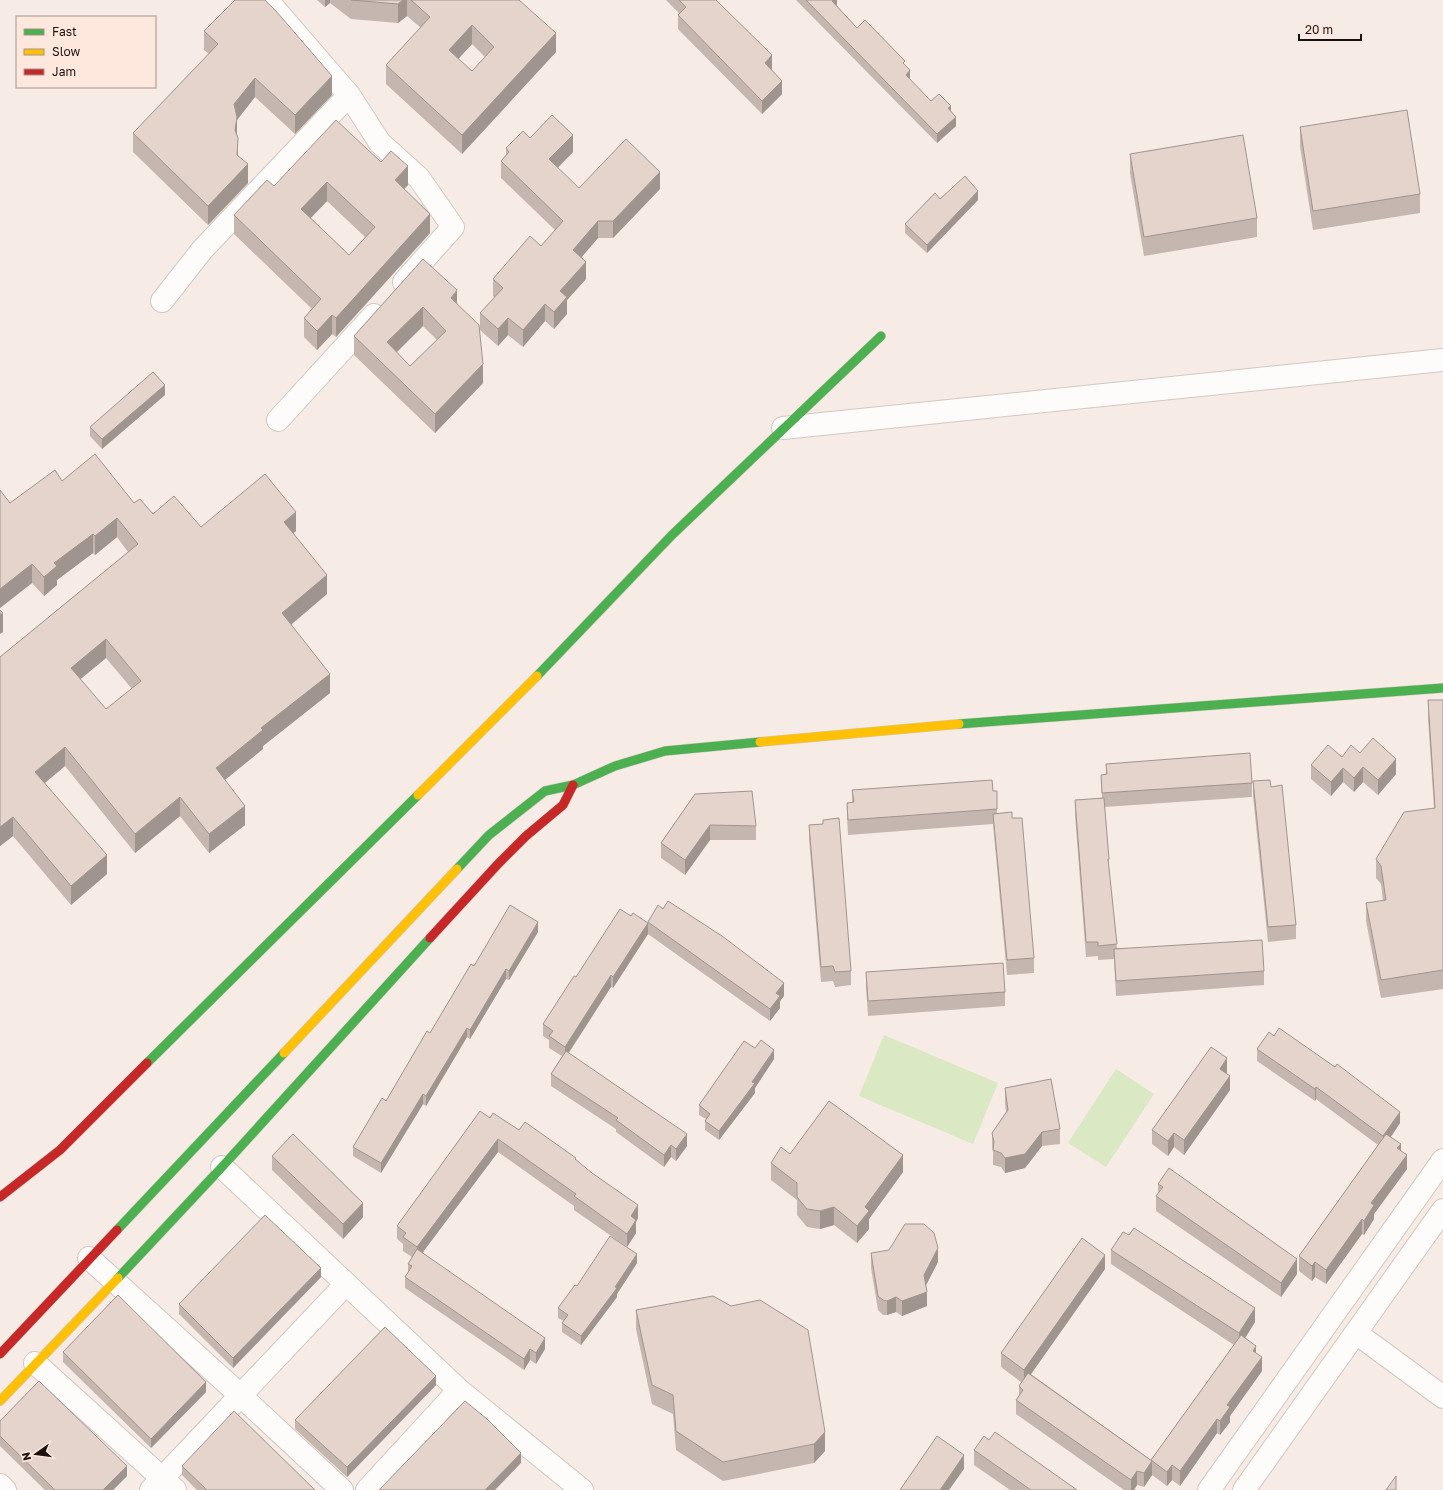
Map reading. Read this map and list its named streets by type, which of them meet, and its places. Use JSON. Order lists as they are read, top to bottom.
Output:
{
  "legend": ["Fast", "Slow", "Jam"],
  "scale_bar": "20 m",
  "north": "left"
}
